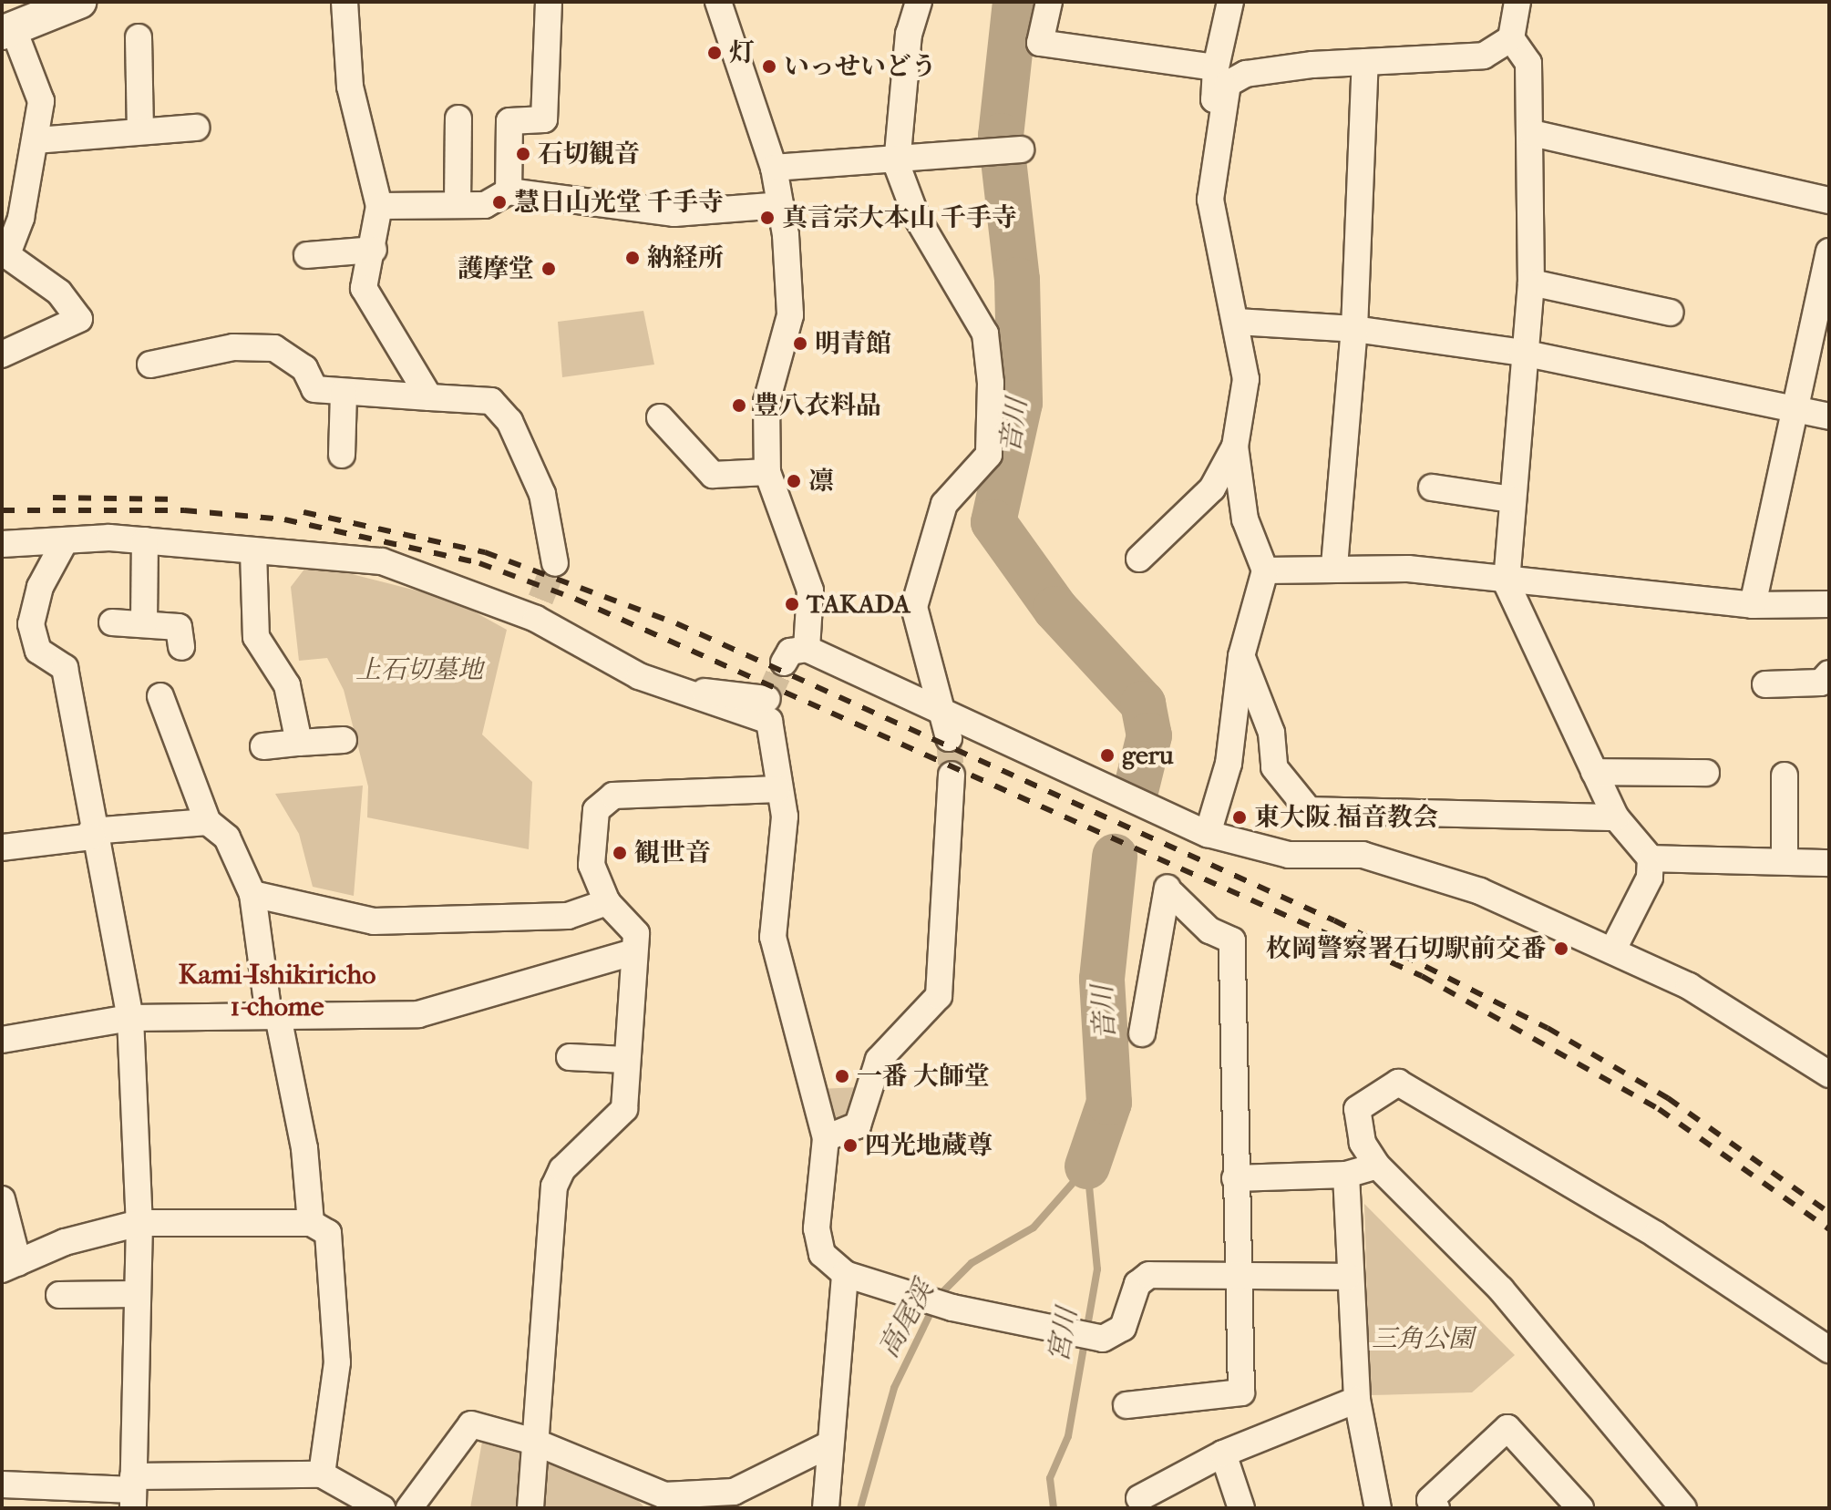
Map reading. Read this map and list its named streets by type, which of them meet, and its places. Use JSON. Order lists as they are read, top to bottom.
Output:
{
  "districts": ["Kami-Ishikiricho 1-chome"],
  "water": ["音川", "高尾渓", "宮川"],
  "parks": ["上石切墓地", "三角公園"],
  "places": [
    "灯",
    "いっせいどう",
    "石切観音",
    "慧日山光堂 千手寺",
    "真言宗大本山 千手寺",
    "納経所",
    "護摩堂",
    "明青館",
    "豊八衣料品",
    "凛",
    "TAKADA",
    "geru",
    "東大阪 福音教会",
    "観世音",
    "枚岡警察署石切駅前交番",
    "一番 大師堂",
    "四光地蔵尊"
  ]
}
